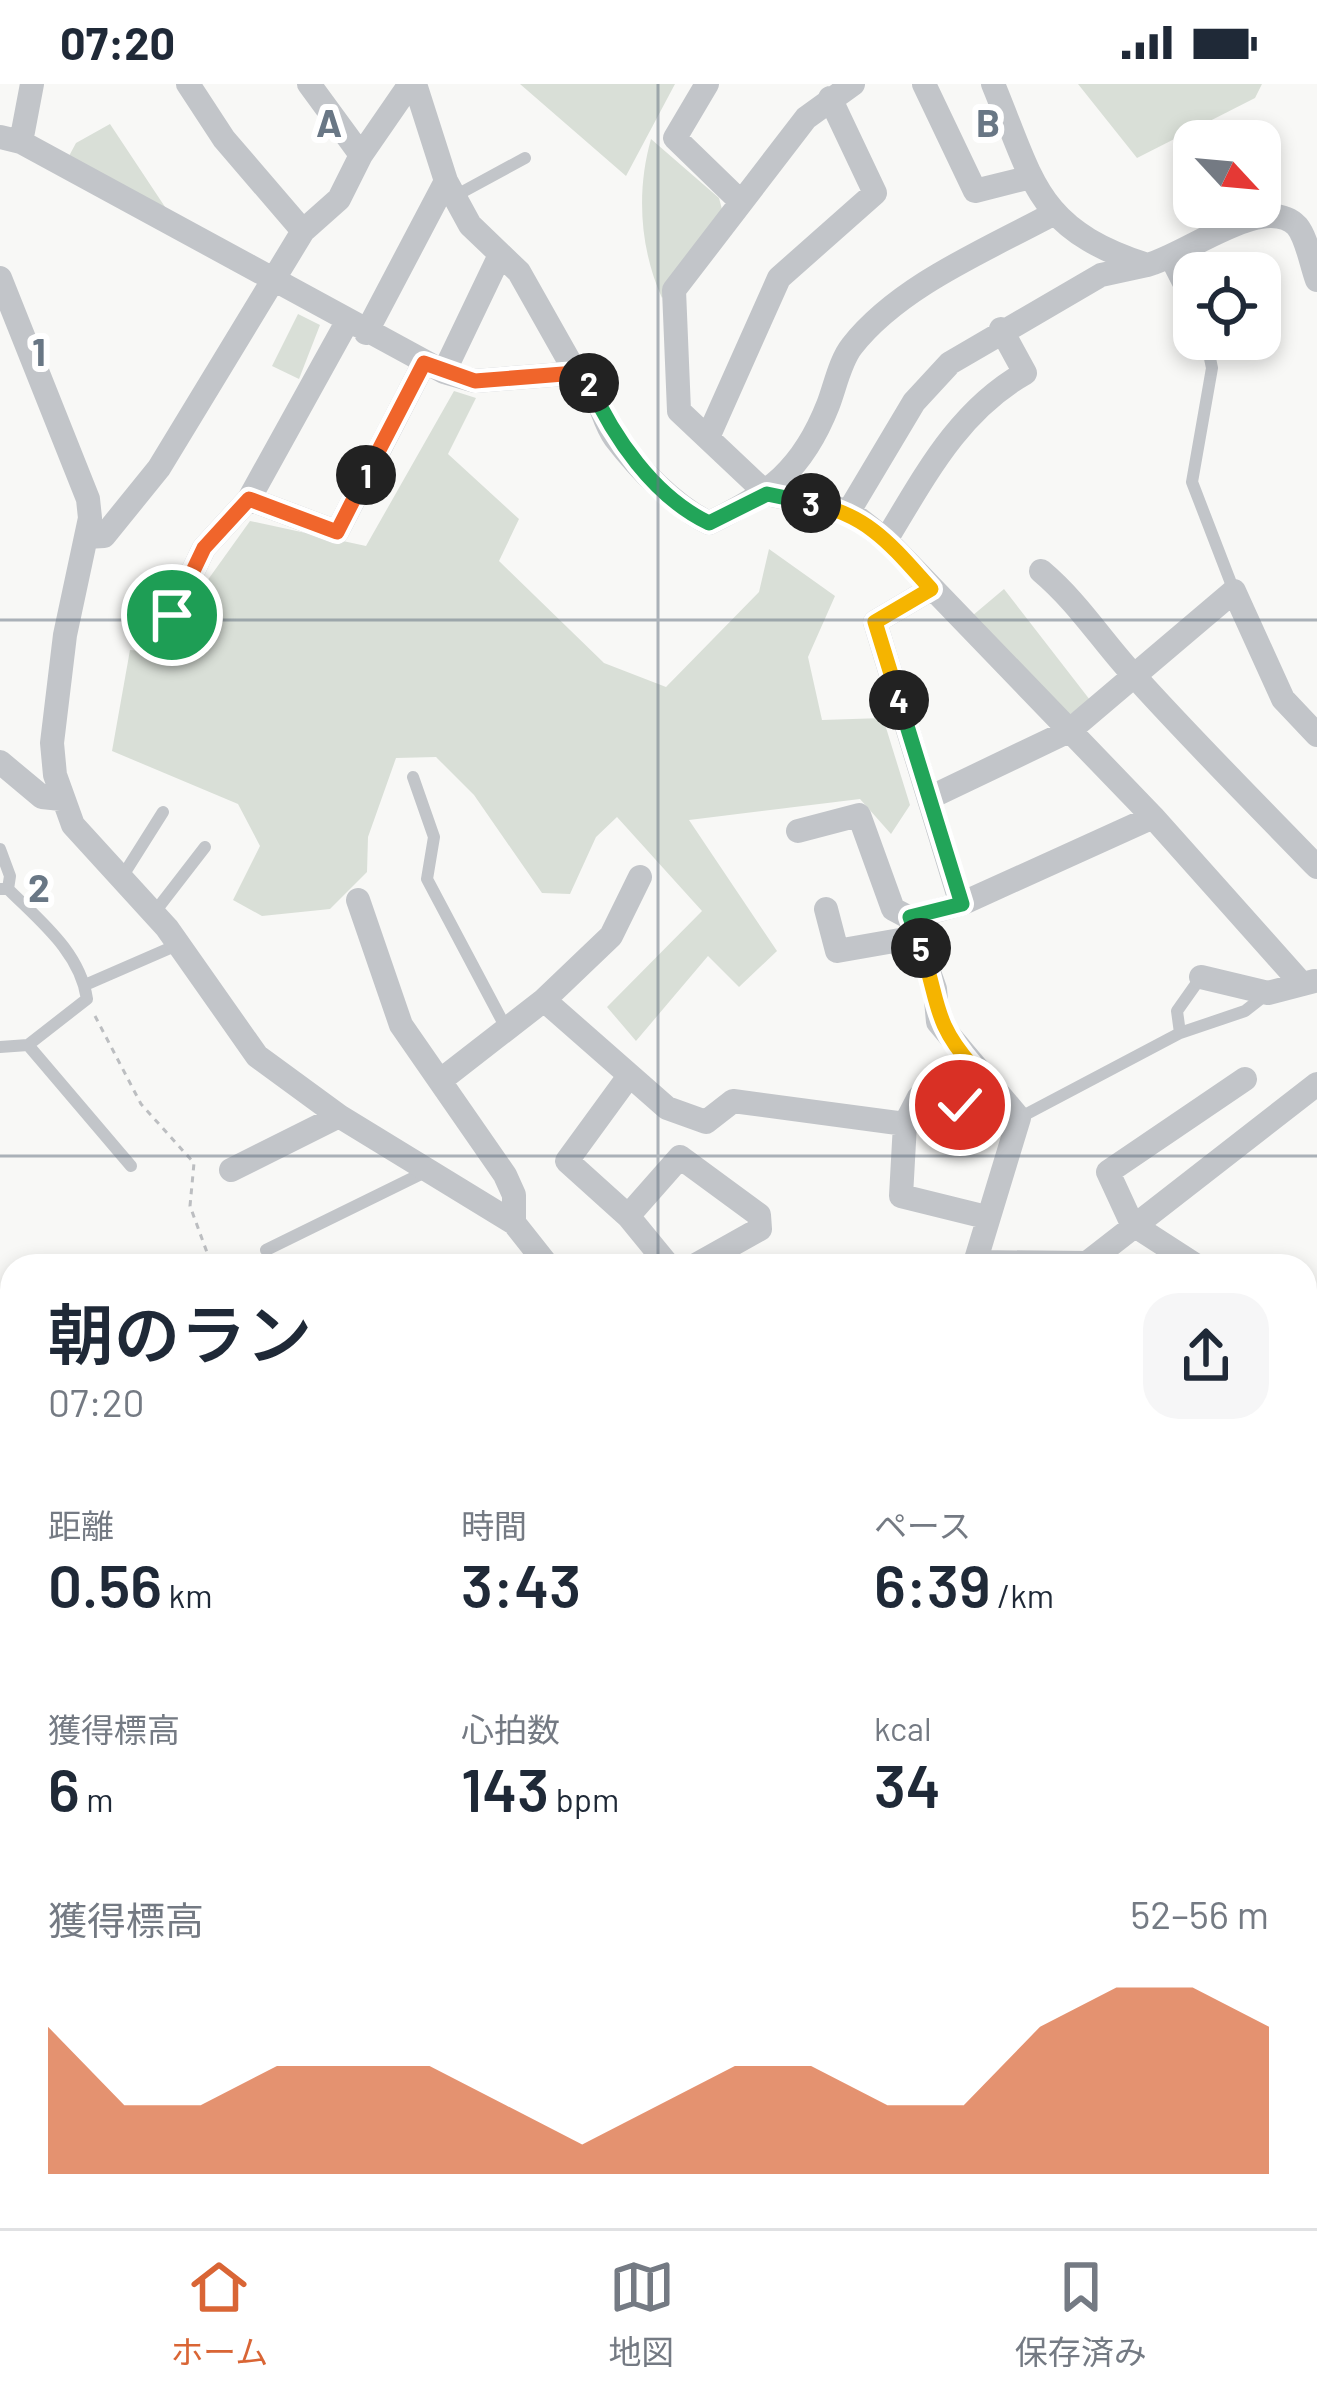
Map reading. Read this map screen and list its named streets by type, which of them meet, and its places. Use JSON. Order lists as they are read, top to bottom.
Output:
{
  "north": "bottom right",
  "page": {
    "status": "07:20",
    "pins": [
      "2",
      "1",
      "3",
      "4",
      "5"
    ],
    "heading": ["朝のラン", "07:20"],
    "stats": [
      ["距離", "0.56 km"],
      ["時間", "3:43"],
      ["ペース", "6:39 /km"],
      ["獲得標高", "6 m"],
      ["心拍数", "143 bpm"],
      ["kcal", "34"]
    ],
    "chart": ["獲得標高", "52–56 m"],
    "tabs": ["ホーム", "地図", "保存済み"]
  },
  "grid": {
    "columns": ["A", "B"],
    "rows": ["1", "2"]
  }
}
